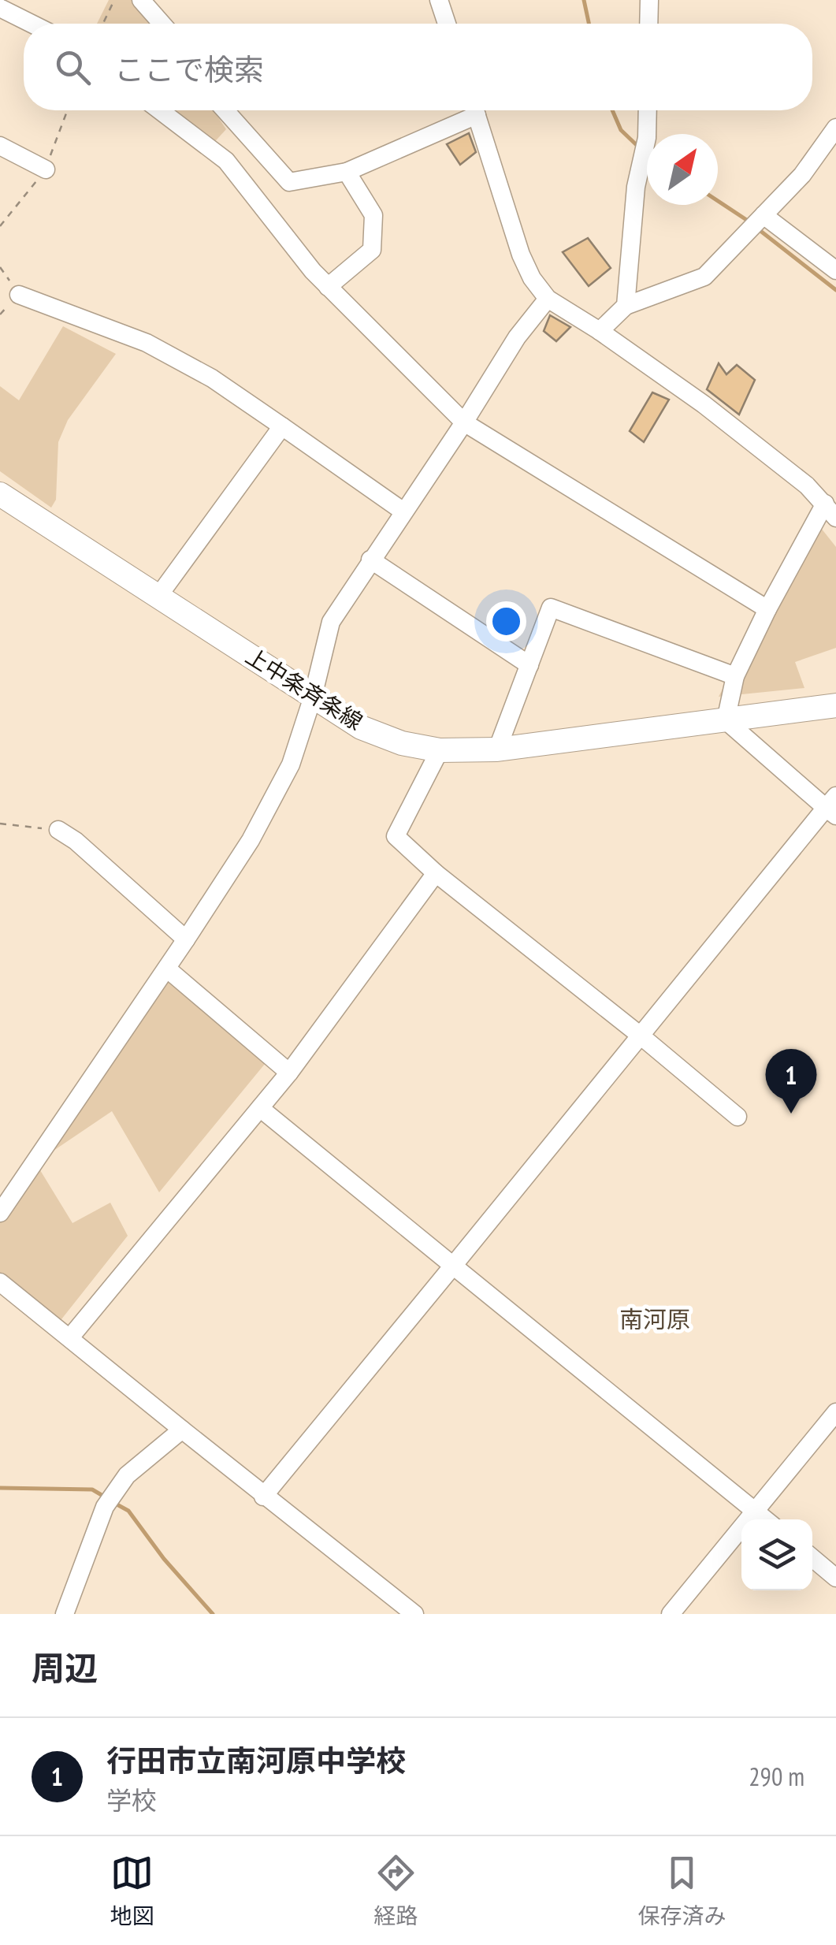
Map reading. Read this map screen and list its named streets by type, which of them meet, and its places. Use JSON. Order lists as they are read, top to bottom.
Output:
{
  "streets": {
    "main road": ["上中条斉条線"]
  },
  "districts": ["南河原"],
  "north": "top right",
  "page": {
    "search": "ここで検索",
    "pins": "1",
    "heading": "周辺",
    "list": [
      {
        "mark": "1",
        "name": "行田市立南河原中学校",
        "note": "学校",
        "value": "290 m"
      }
    ],
    "nav": ["地図", "経路", "保存済み"]
  }
}
